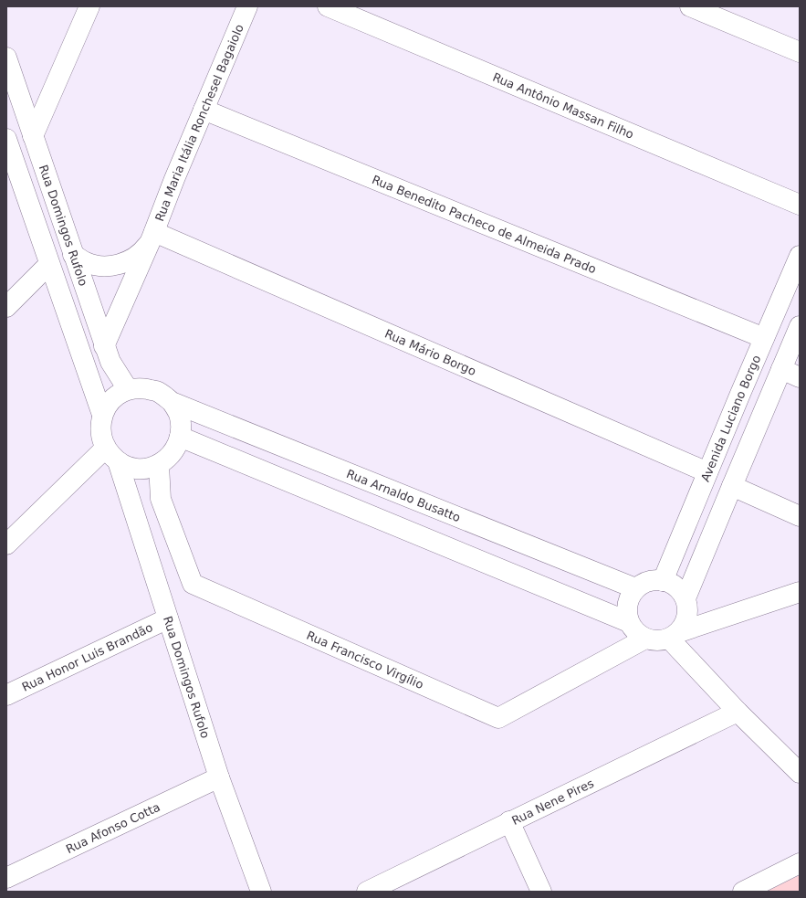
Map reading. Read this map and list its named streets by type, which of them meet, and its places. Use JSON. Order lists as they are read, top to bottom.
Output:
{
  "streets": {
    "street": [
      "Rua Antônio Massan Filho",
      "Rua Maria Itália Ronchesel Bagaiolo",
      "Rua Benedito Pacheco de Almeida Prado",
      "Rua Domingos Rufolo",
      "Rua Mário Borgo",
      "Avenida Luciano Borgo",
      "Rua Arnaldo Busatto",
      "Rua Honor Luis Brandão",
      "Rua Francisco Virgílio",
      "Rua Nene Pires",
      "Rua Afonso Cotta"
    ]
  },
  "crossings": [
    ["Rua Maria Itália Ronchesel Bagaiolo", "Rua Benedito Pacheco de Almeida Prado"],
    ["Rua Maria Itália Ronchesel Bagaiolo", "Rua Domingos Rufolo"],
    ["Rua Maria Itália Ronchesel Bagaiolo", "Rua Mário Borgo"],
    ["Rua Benedito Pacheco de Almeida Prado", "Avenida Luciano Borgo"],
    ["Rua Domingos Rufolo", "Rua Arnaldo Busatto"],
    ["Rua Domingos Rufolo", "Rua Honor Luis Brandão"],
    ["Rua Domingos Rufolo", "Rua Francisco Virgílio"],
    ["Rua Domingos Rufolo", "Rua Afonso Cotta"],
    ["Rua Mário Borgo", "Avenida Luciano Borgo"],
    ["Avenida Luciano Borgo", "Rua Arnaldo Busatto"],
    ["Avenida Luciano Borgo", "Rua Francisco Virgílio"],
    ["Rua Arnaldo Busatto", "Rua Francisco Virgílio"]
  ]
}
